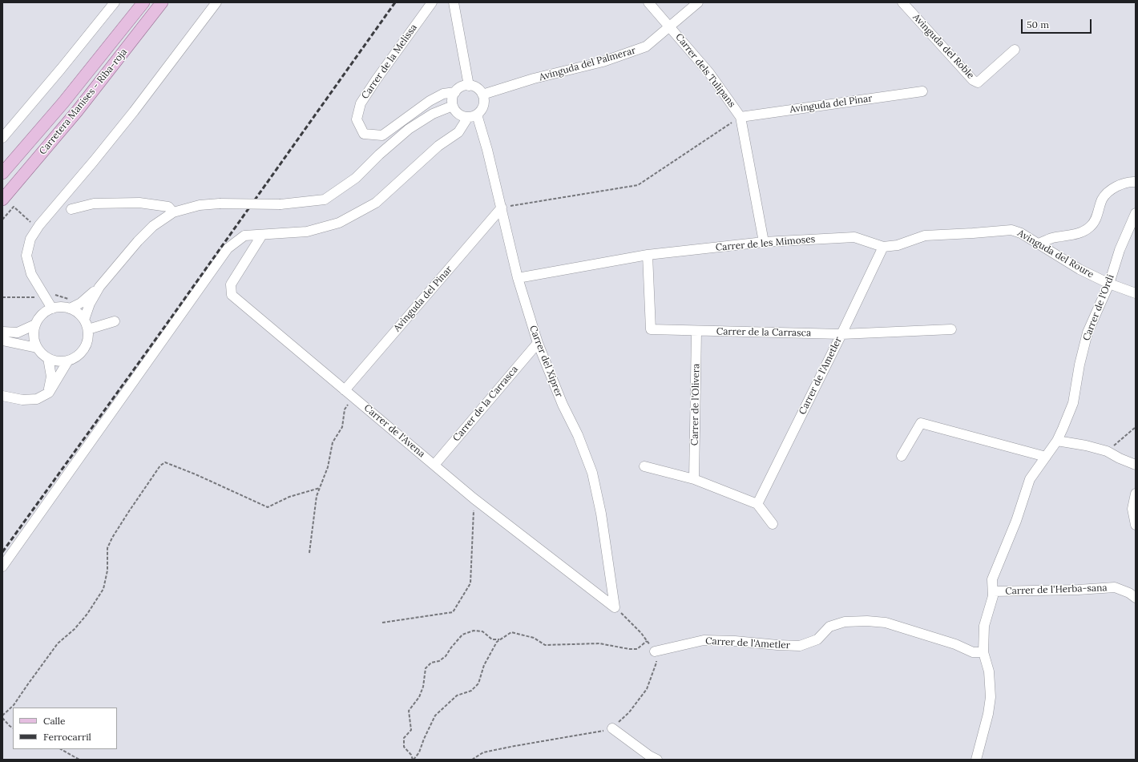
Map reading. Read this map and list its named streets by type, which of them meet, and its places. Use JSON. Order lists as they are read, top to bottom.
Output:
{
  "streets": {
    "main road": ["Carretera Manises - Riba-roja"],
    "street": [
      "Avinguda del Roble",
      "Carrer de la Melissa",
      "Avinguda del Palmerar",
      "Carrer dels Tulipans",
      "Avinguda del Pinar",
      "Carrer de les Mimoses",
      "Avinguda del Roure",
      "Carrer de l'Ordi",
      "Carrer de la Carrasca",
      "Carrer del Xiprer",
      "Carrer de l'Ametler",
      "Carrer de l'Olivera",
      "Carrer de l'Avena",
      "Carrer de l'Herba-sana"
    ]
  },
  "crossings": [
    ["Carrer de la Melissa", "Avinguda del Palmerar"],
    ["Carrer de la Melissa", "Carrer del Xiprer"],
    ["Avinguda del Palmerar", "Carrer dels Tulipans"],
    ["Avinguda del Palmerar", "Carrer del Xiprer"],
    ["Carrer dels Tulipans", "Avinguda del Pinar"],
    ["Carrer dels Tulipans", "Carrer de les Mimoses"],
    ["Avinguda del Pinar", "Carrer del Xiprer"],
    ["Avinguda del Pinar", "Carrer de l'Avena"],
    ["Carrer de les Mimoses", "Avinguda del Roure"],
    ["Carrer de les Mimoses", "Carrer de la Carrasca"],
    ["Carrer de les Mimoses", "Carrer del Xiprer"],
    ["Carrer de les Mimoses", "Carrer de l'Ametler"],
    ["Avinguda del Roure", "Carrer de l'Ordi"],
    ["Carrer de l'Ordi", "Carrer de l'Ametler"],
    ["Carrer de l'Ordi", "Carrer de l'Herba-sana"],
    ["Carrer de la Carrasca", "Carrer del Xiprer"],
    ["Carrer de la Carrasca", "Carrer de l'Ametler"],
    ["Carrer de la Carrasca", "Carrer de l'Olivera"],
    ["Carrer de la Carrasca", "Carrer de l'Avena"],
    ["Carrer del Xiprer", "Carrer de l'Avena"]
  ],
  "legend": ["Calle", "Ferrocarril"],
  "scale_bar": "50 m"
}
